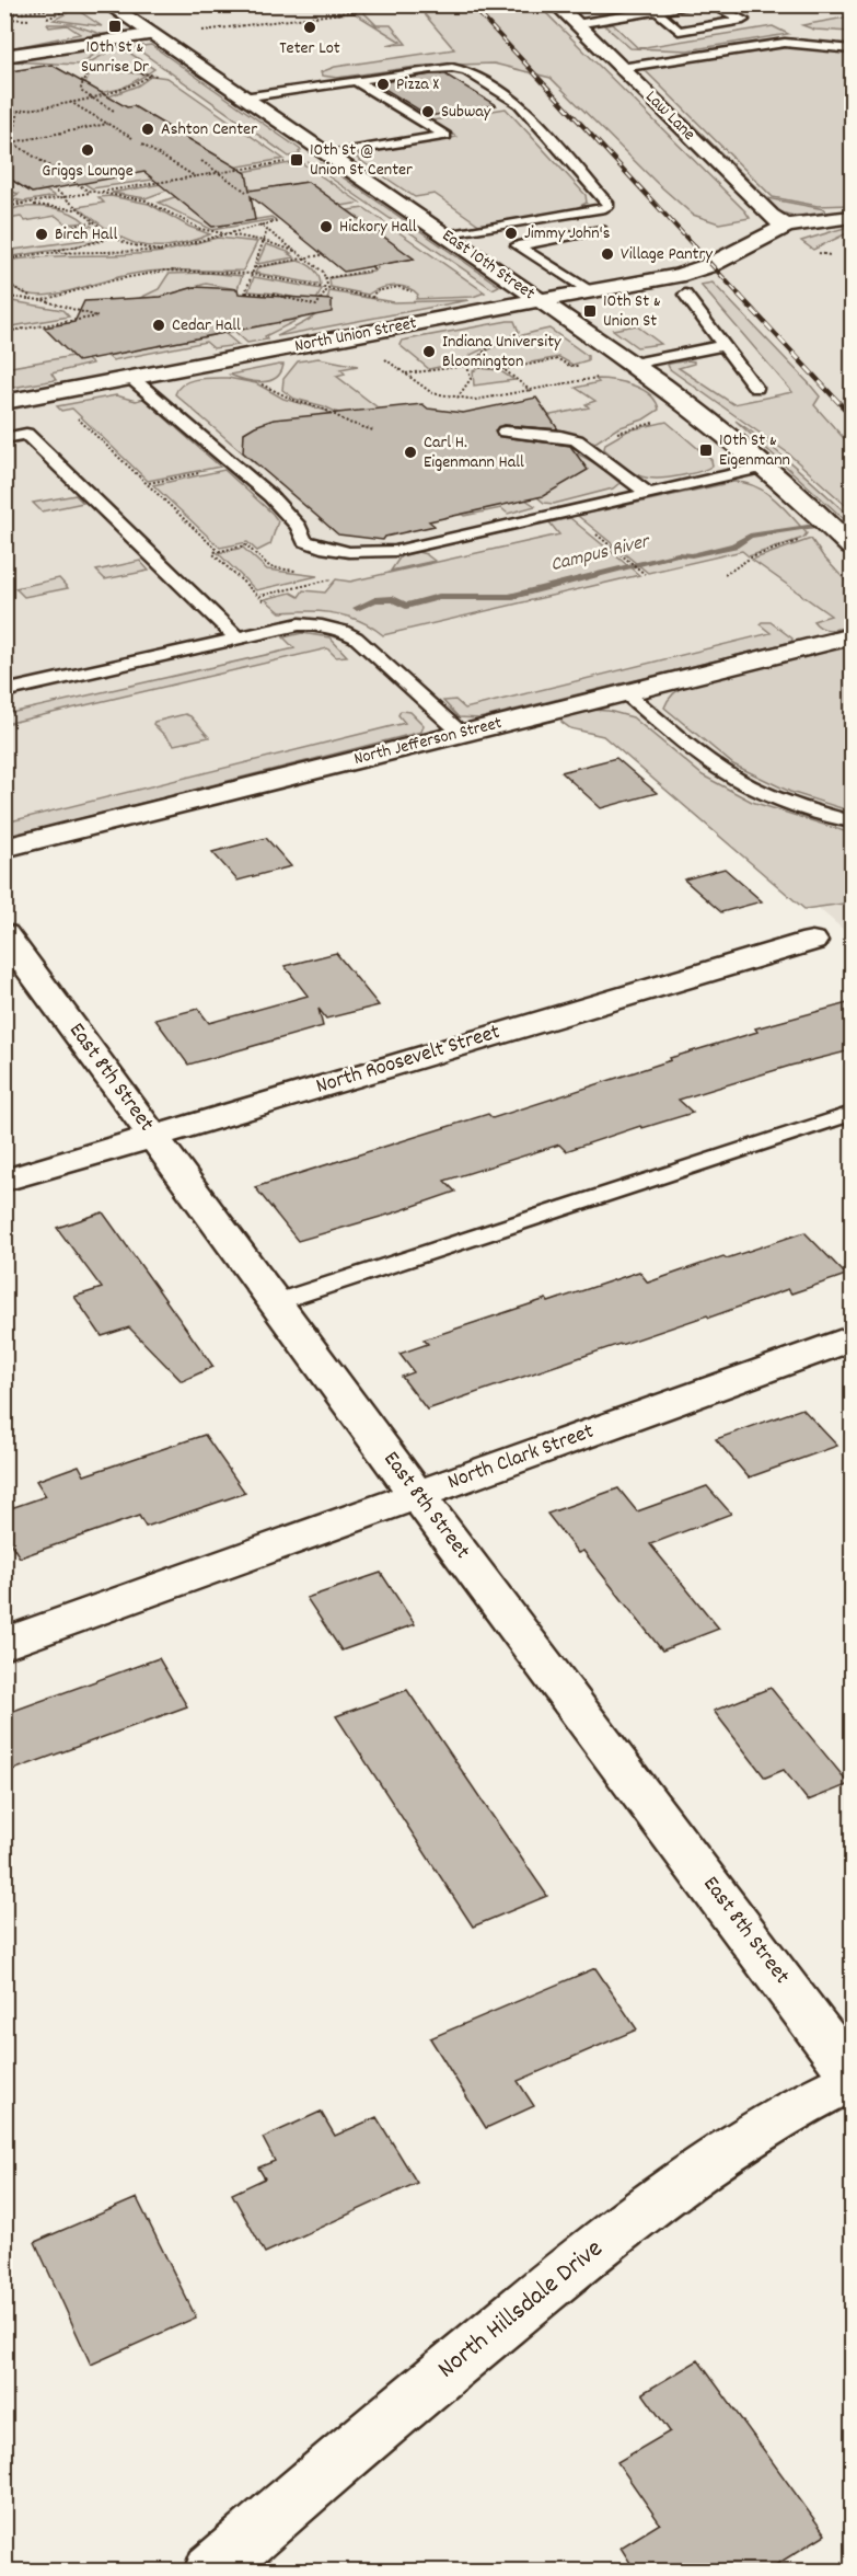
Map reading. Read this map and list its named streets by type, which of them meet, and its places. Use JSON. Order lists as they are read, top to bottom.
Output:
{
  "streets": {
    "street": [
      "Law Lane",
      "East 10th Street",
      "North Union Street",
      "North Jefferson Street",
      "North Roosevelt Street",
      "East 8th Street",
      "North Clark Street",
      "North Hillsdale Drive"
    ]
  },
  "crossings": [
    ["Law Lane", "North Union Street"],
    ["East 10th Street", "North Union Street"],
    ["North Roosevelt Street", "East 8th Street"],
    ["East 8th Street", "North Clark Street"]
  ],
  "water": ["Campus River"],
  "places": {
    "transit": [
      "10th St & Sunrise Dr",
      "10th St @ Union St Center",
      "10th St & Union St",
      "10th St & Eigenmann"
    ],
    "other": [
      "Teter Lot",
      "Pizza X",
      "Subway",
      "Ashton Center",
      "Griggs Lounge",
      "Hickory Hall",
      "Jimmy John's",
      "Birch Hall",
      "Village Pantry",
      "Cedar Hall",
      "Indiana University Bloomington",
      "Carl H. Eigenmann Hall"
    ]
  }
}
